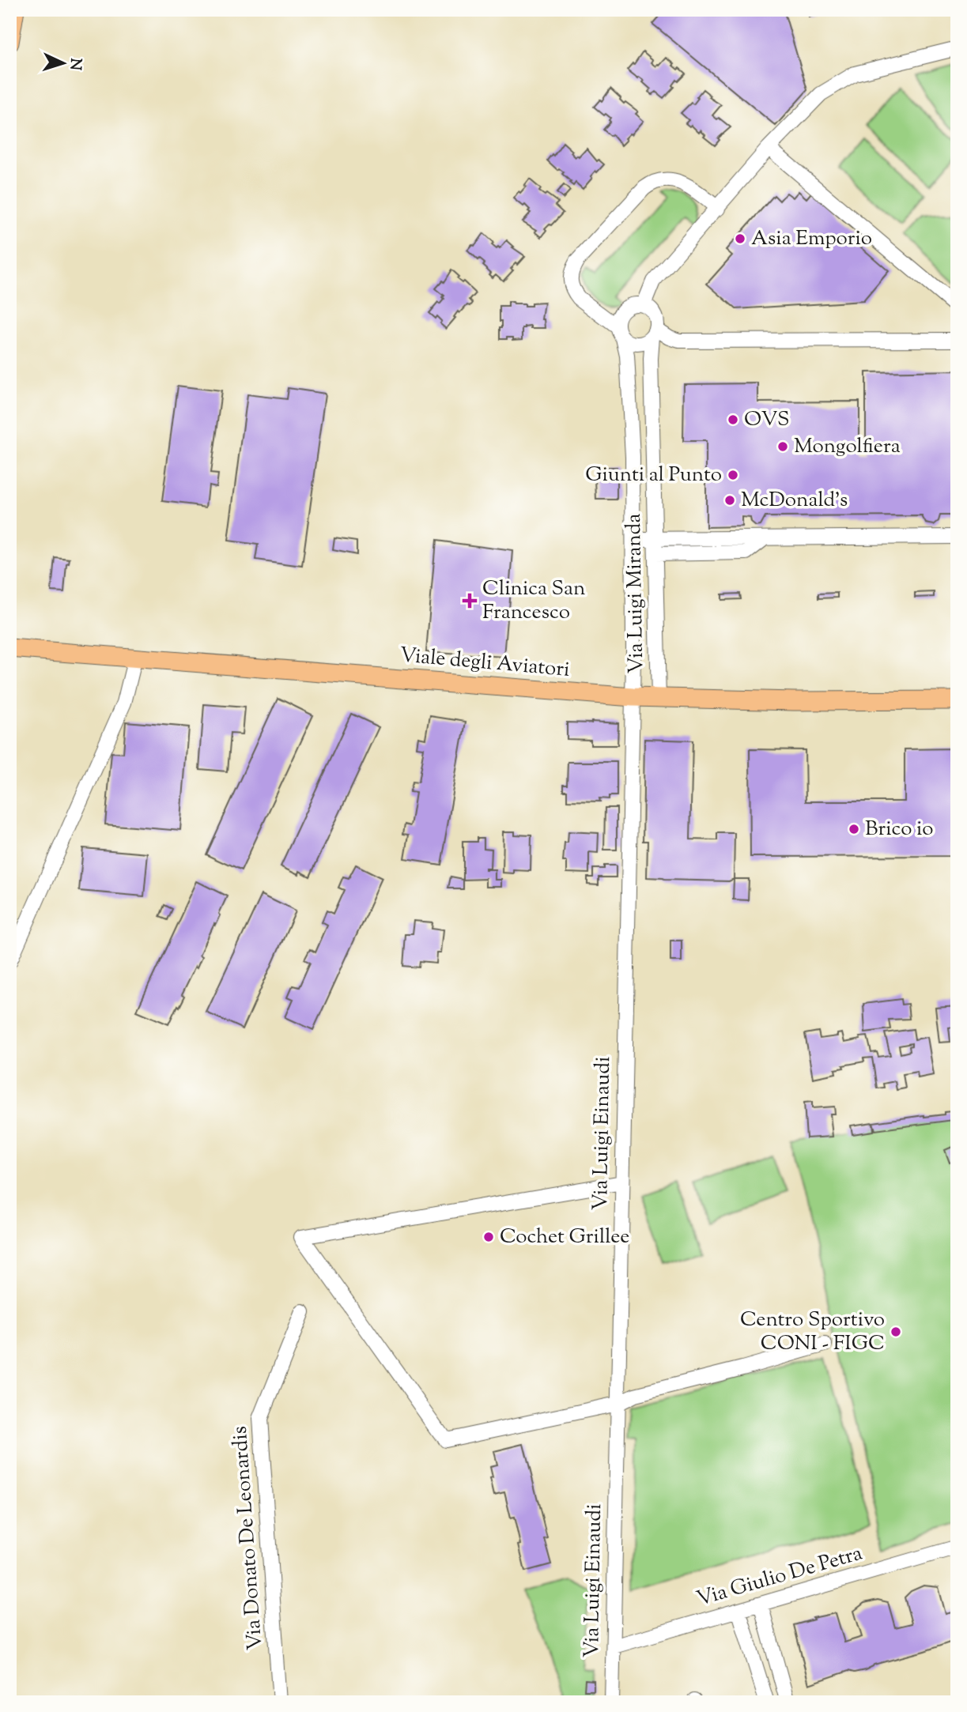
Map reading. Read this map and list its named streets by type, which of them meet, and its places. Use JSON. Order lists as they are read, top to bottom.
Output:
{
  "streets": {
    "main road": ["Viale degli Aviatori"],
    "street": [
      "Via Luigi Miranda",
      "Via Luigi Einaudi",
      "Via Donato De Leonardis",
      "Via Giulio De Petra"
    ]
  },
  "crossings": [
    ["Via Luigi Miranda", "Viale degli Aviatori"],
    ["Via Luigi Miranda", "Via Luigi Einaudi"],
    ["Viale degli Aviatori", "Via Luigi Einaudi"],
    ["Via Luigi Einaudi", "Via Giulio De Petra"]
  ],
  "places": {
    "other": [
      "Asia Emporio",
      "OVS",
      "Mongolfiera",
      "Giunti al Punto",
      "McDonald's",
      "Brico io",
      "Cochet Grillee",
      "Centro Sportivo CONI - FIGC"
    ],
    "health": ["Clinica San Francesco"]
  },
  "north": "right"
}
